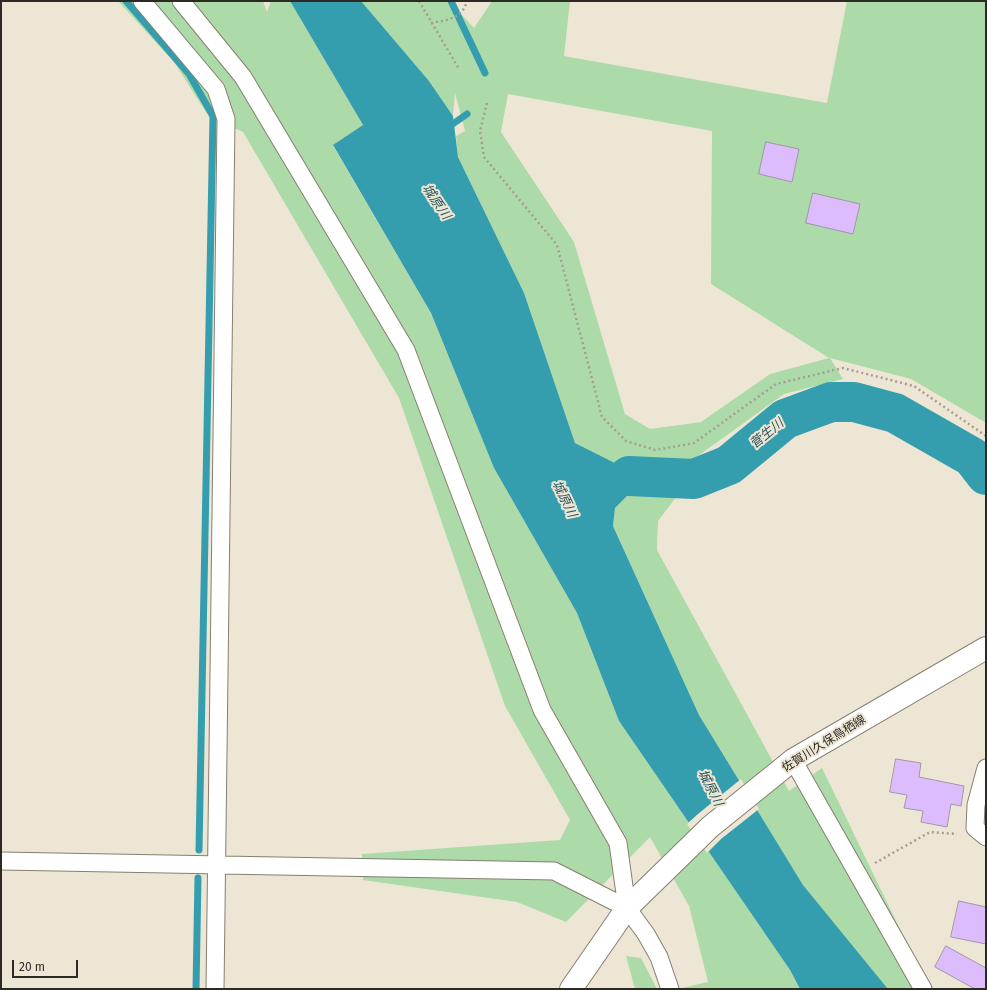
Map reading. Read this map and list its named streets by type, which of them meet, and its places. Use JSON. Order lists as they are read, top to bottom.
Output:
{
  "streets": {
    "main road": ["佐賀川久保鳥栖線"]
  },
  "water": ["城原川", "菅生川"],
  "scale_bar": "20 m"
}
